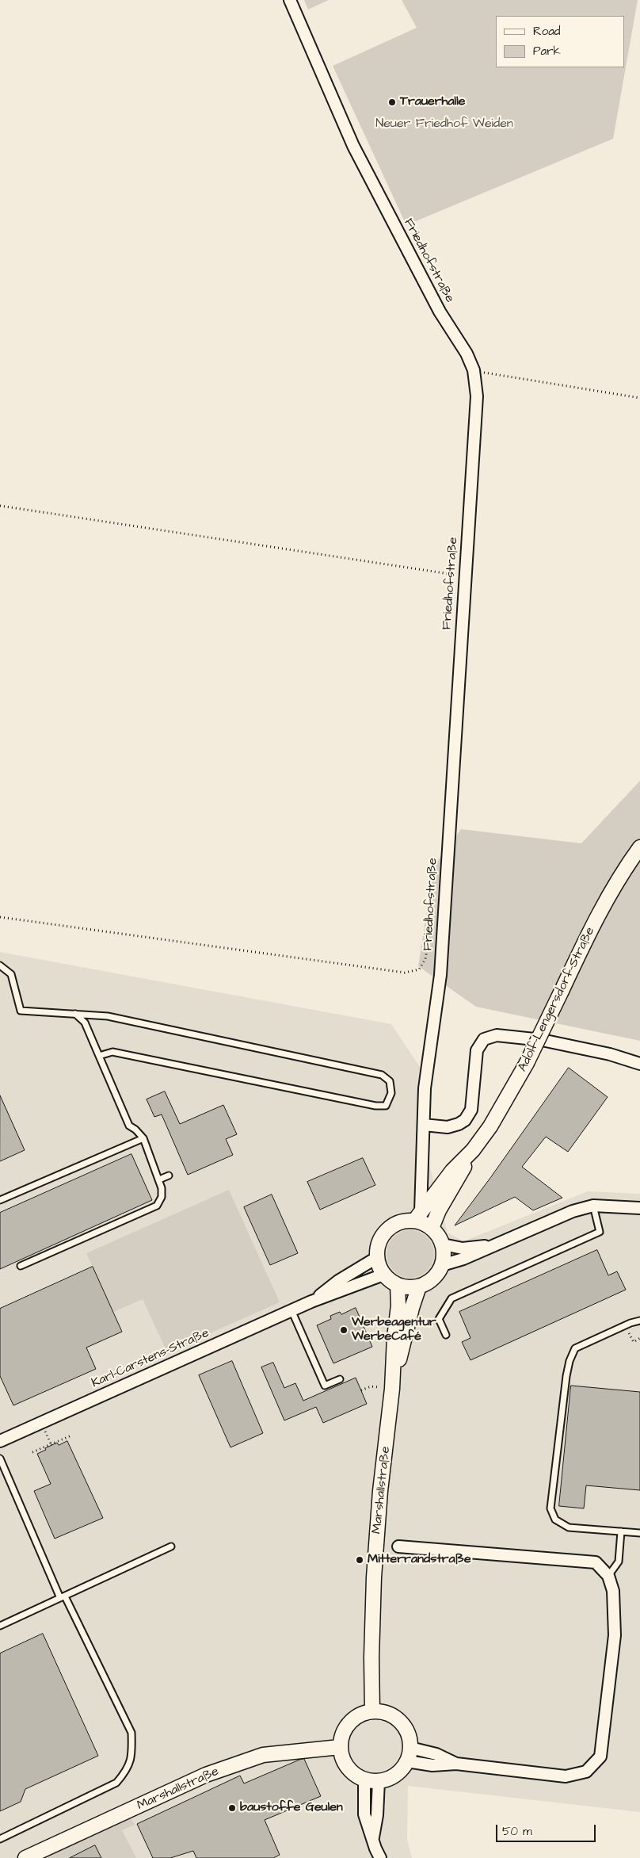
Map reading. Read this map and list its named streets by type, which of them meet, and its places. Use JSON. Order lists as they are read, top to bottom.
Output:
{
  "streets": {
    "street": [
      "Friedhofstraße",
      "Adolf-Lengersdorf-Straße",
      "Karl-Carstens-Straße",
      "Marshallstraße"
    ]
  },
  "crossings": [
    ["Friedhofstraße", "Adolf-Lengersdorf-Straße"],
    ["Friedhofstraße", "Karl-Carstens-Straße"],
    ["Friedhofstraße", "Marshallstraße"],
    ["Adolf-Lengersdorf-Straße", "Karl-Carstens-Straße"],
    ["Adolf-Lengersdorf-Straße", "Marshallstraße"],
    ["Karl-Carstens-Straße", "Marshallstraße"]
  ],
  "parks": ["Neuer Friedhof Weiden"],
  "places": [
    "Trauerhalle",
    "Werbeagentur WerbeCafé",
    "Mitterrandstraße",
    "baustoffe Geulen"
  ],
  "legend": ["Road", "Park"],
  "scale_bar": "50 m"
}
